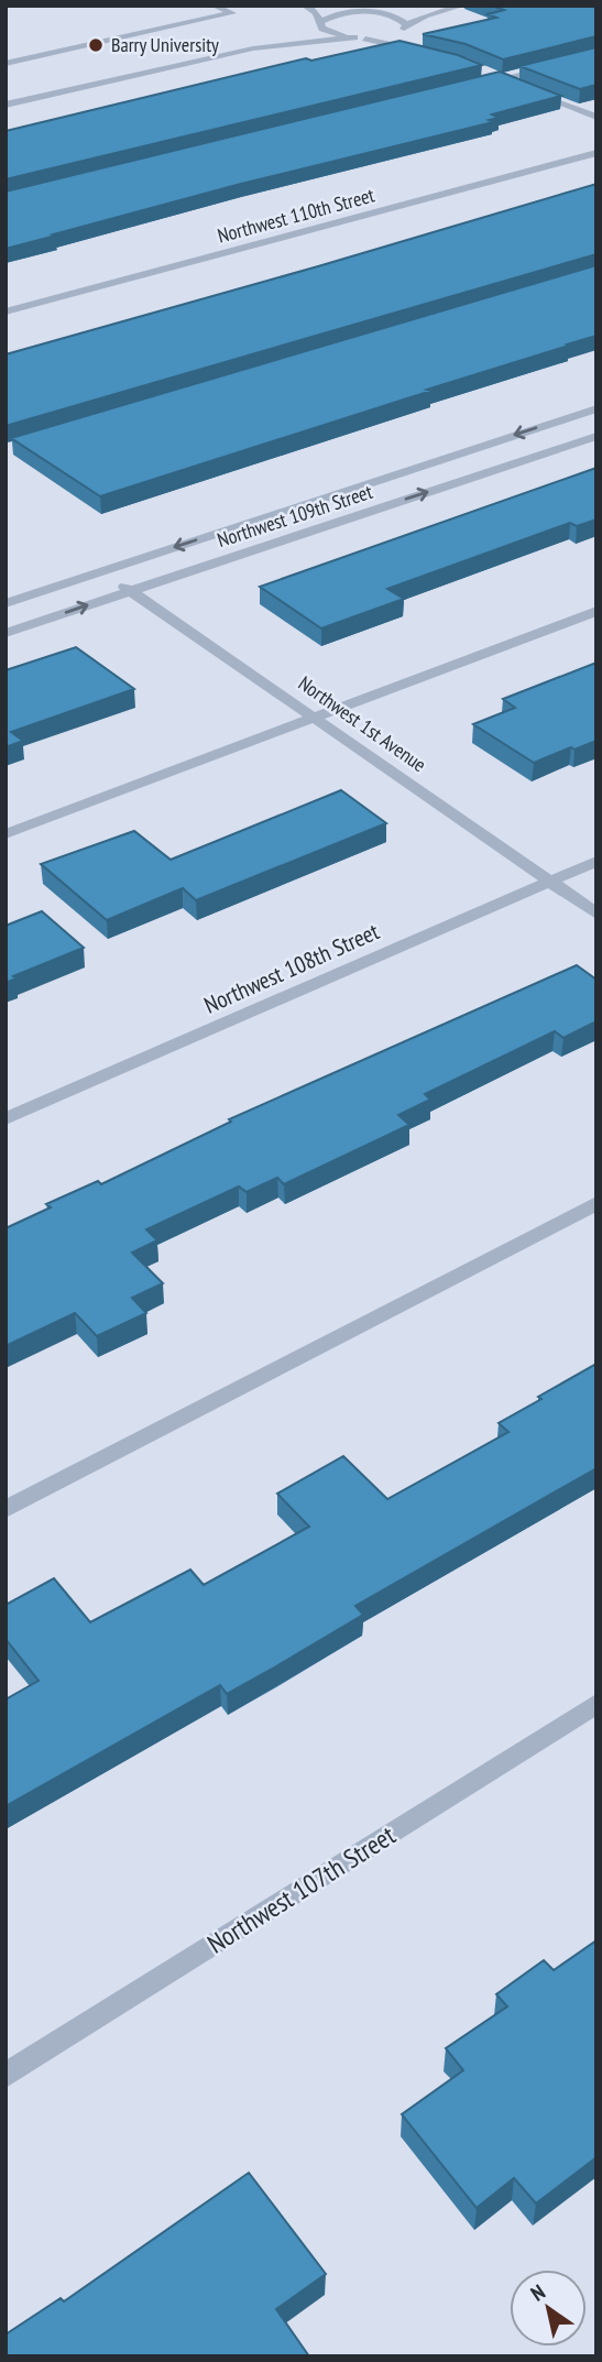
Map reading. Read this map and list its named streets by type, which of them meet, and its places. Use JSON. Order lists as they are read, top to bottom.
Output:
{
  "streets": {
    "street": [
      "Northwest 110th Street",
      "Northwest 109th Street",
      "Northwest 1st Avenue",
      "Northwest 108th Street",
      "Northwest 107th Street"
    ]
  },
  "crossings": [
    ["Northwest 109th Street", "Northwest 1st Avenue"],
    ["Northwest 1st Avenue", "Northwest 108th Street"]
  ],
  "places": ["Barry University"],
  "north": "top left"
}
